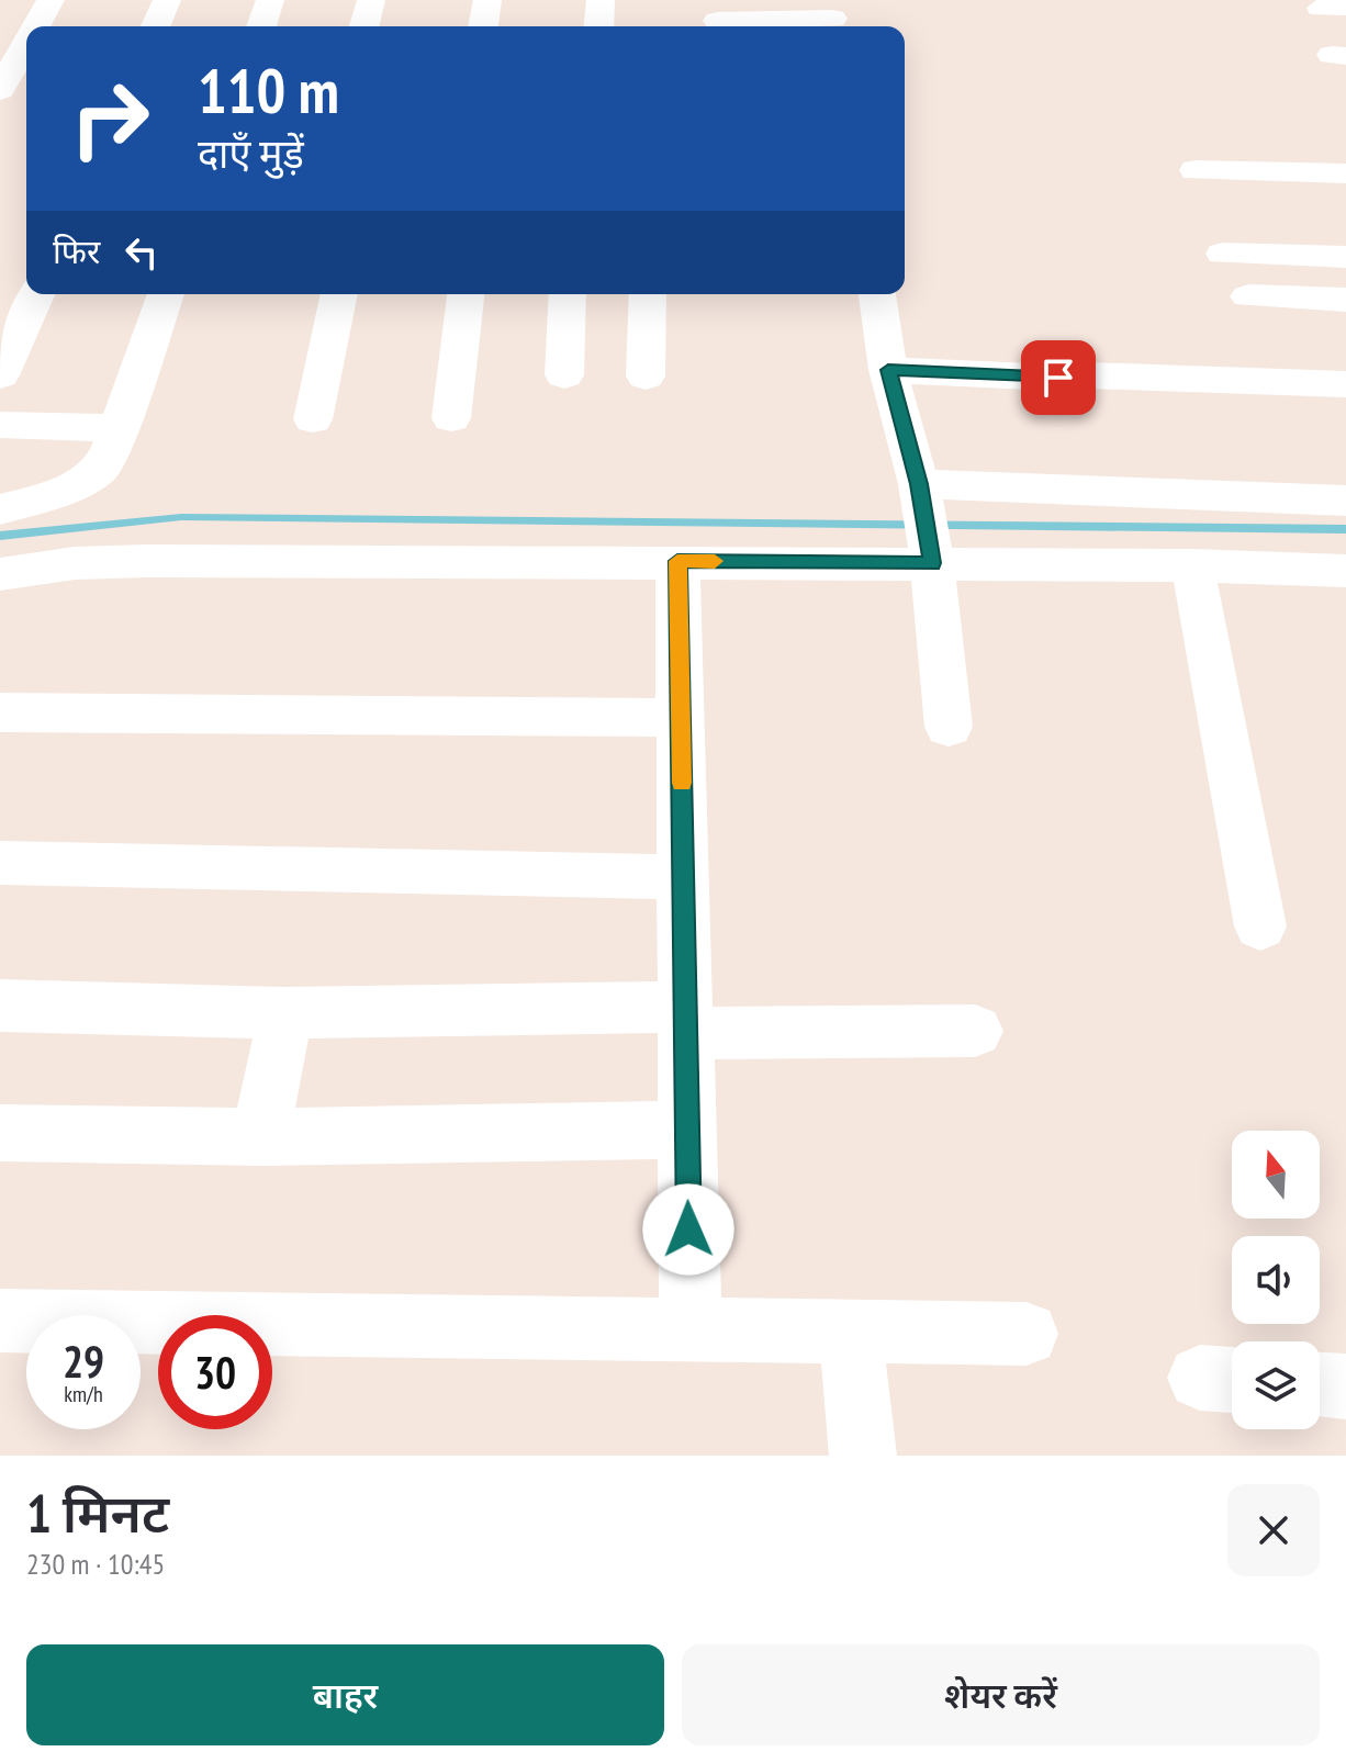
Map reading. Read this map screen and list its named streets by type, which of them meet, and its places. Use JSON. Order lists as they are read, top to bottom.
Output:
{
  "north": "top",
  "page": {
    "turn": ["110 m", "दाएँ मुड़ें"],
    "then": "फिर",
    "speed": "29 km/h",
    "limit": "30",
    "heading": ["1 मिनट", "230 m · 10:45"],
    "buttons": ["बाहर", "शेयर करें"]
  }
}
